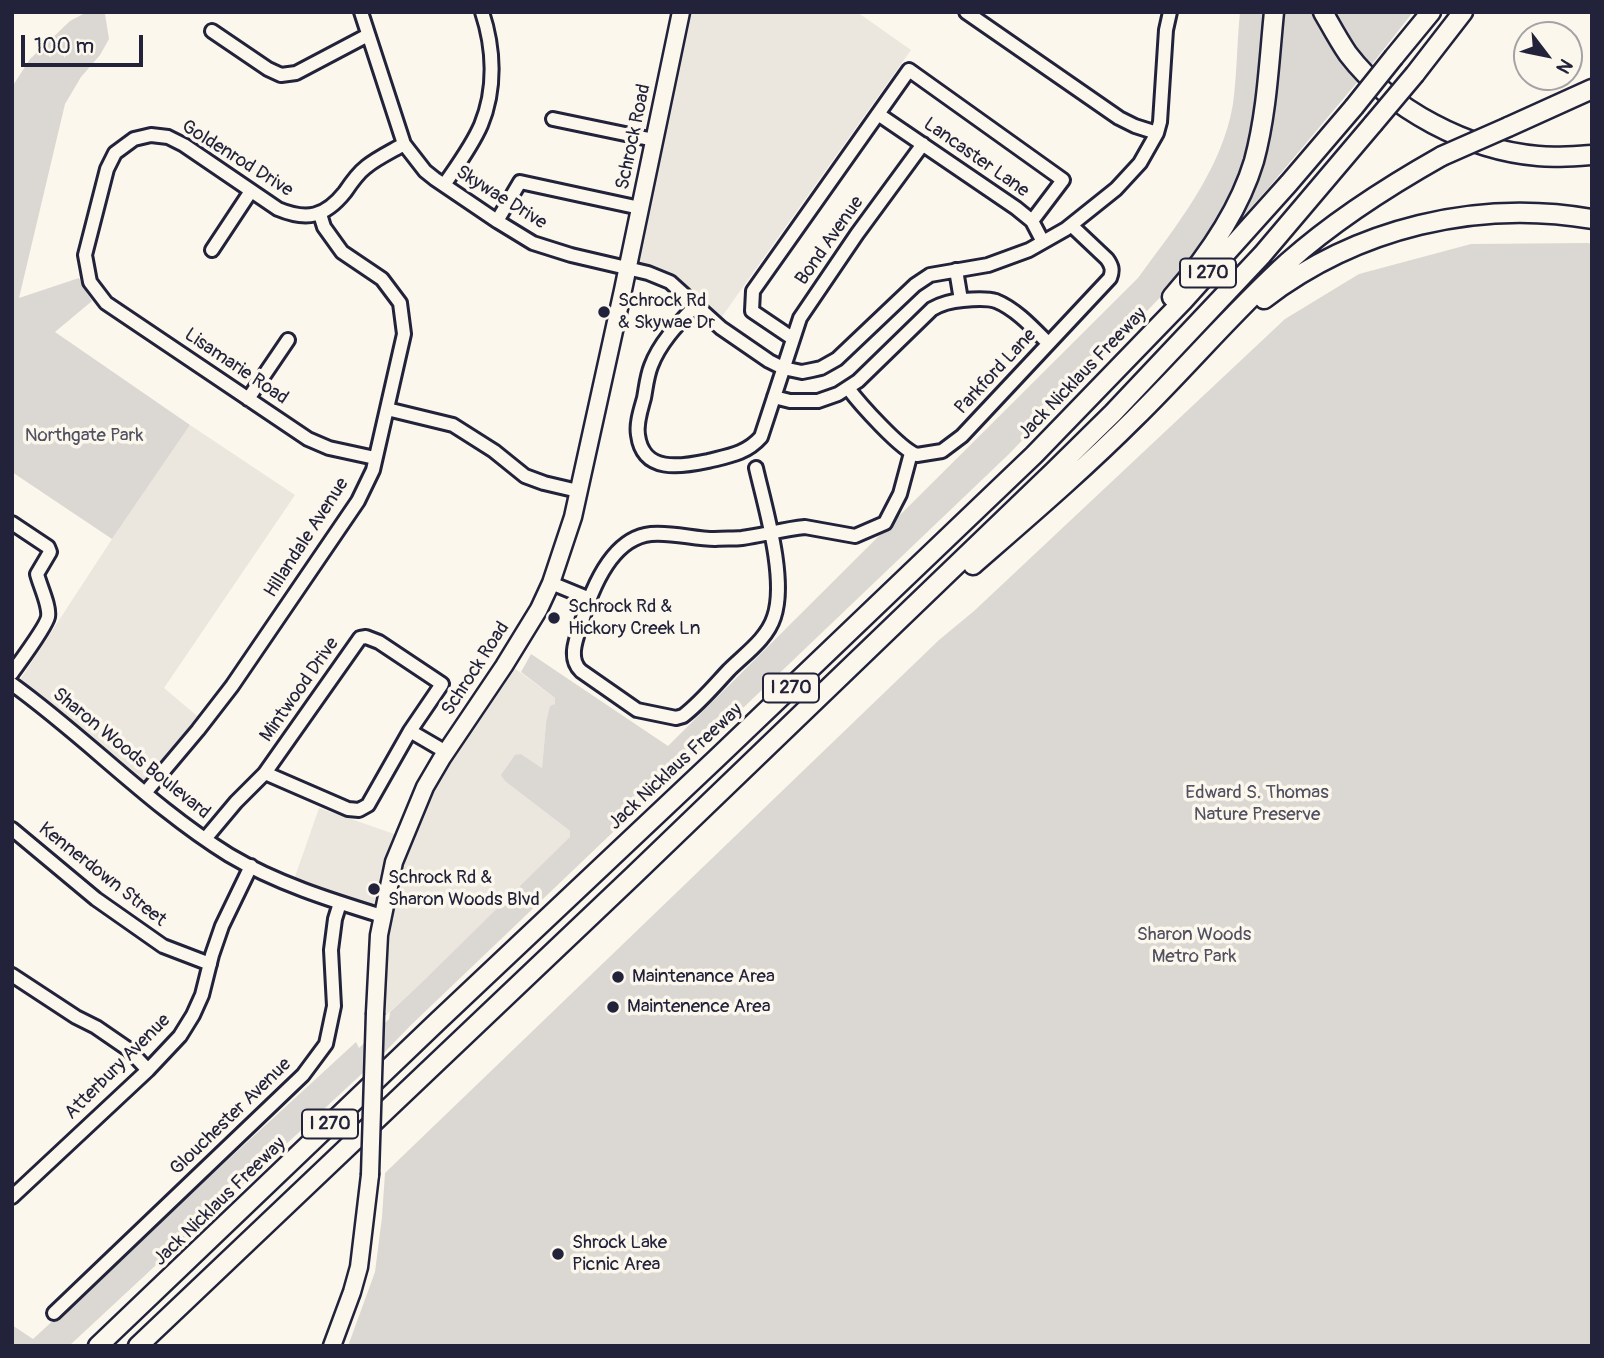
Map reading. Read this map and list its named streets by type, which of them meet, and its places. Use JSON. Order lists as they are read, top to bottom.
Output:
{
  "streets": {
    "highway": ["I 270", "Jack Nicklaus Freeway"],
    "main road": ["Schrock Road"],
    "street": [
      "Lancaster Lane",
      "Goldenrod Drive",
      "Skywae Drive",
      "Bond Avenue",
      "Lisamarie Road",
      "Parkford Lane",
      "Hillandale Avenue",
      "Mintwood Drive",
      "Sharon Woods Boulevard",
      "Kennerdown Street",
      "Atterbury Avenue",
      "Glouchester Avenue"
    ]
  },
  "crossings": [
    ["Schrock Road", "Skywae Drive"],
    ["Schrock Road", "Sharon Woods Boulevard"],
    ["Lancaster Lane", "Bond Avenue"],
    ["Goldenrod Drive", "Lisamarie Road"],
    ["Goldenrod Drive", "Hillandale Avenue"],
    ["Skywae Drive", "Bond Avenue"],
    ["Lisamarie Road", "Hillandale Avenue"],
    ["Hillandale Avenue", "Sharon Woods Boulevard"],
    ["Sharon Woods Boulevard", "Atterbury Avenue"],
    ["Sharon Woods Boulevard", "Glouchester Avenue"],
    ["Kennerdown Street", "Atterbury Avenue"]
  ],
  "parks": ["Northgate Park", "Edward S. Thomas Nature Preserve", "Sharon Woods Metro Park"],
  "places": [
    "Schrock Rd & Skywae Dr",
    "Schrock Rd & Hickory Creek Ln",
    "Schrock Rd & Sharon Woods Blvd",
    "Maintenance Area",
    "Maintenence Area",
    "Shrock Lake Picnic Area"
  ],
  "scale_bar": "100 m",
  "north": "bottom right"
}
